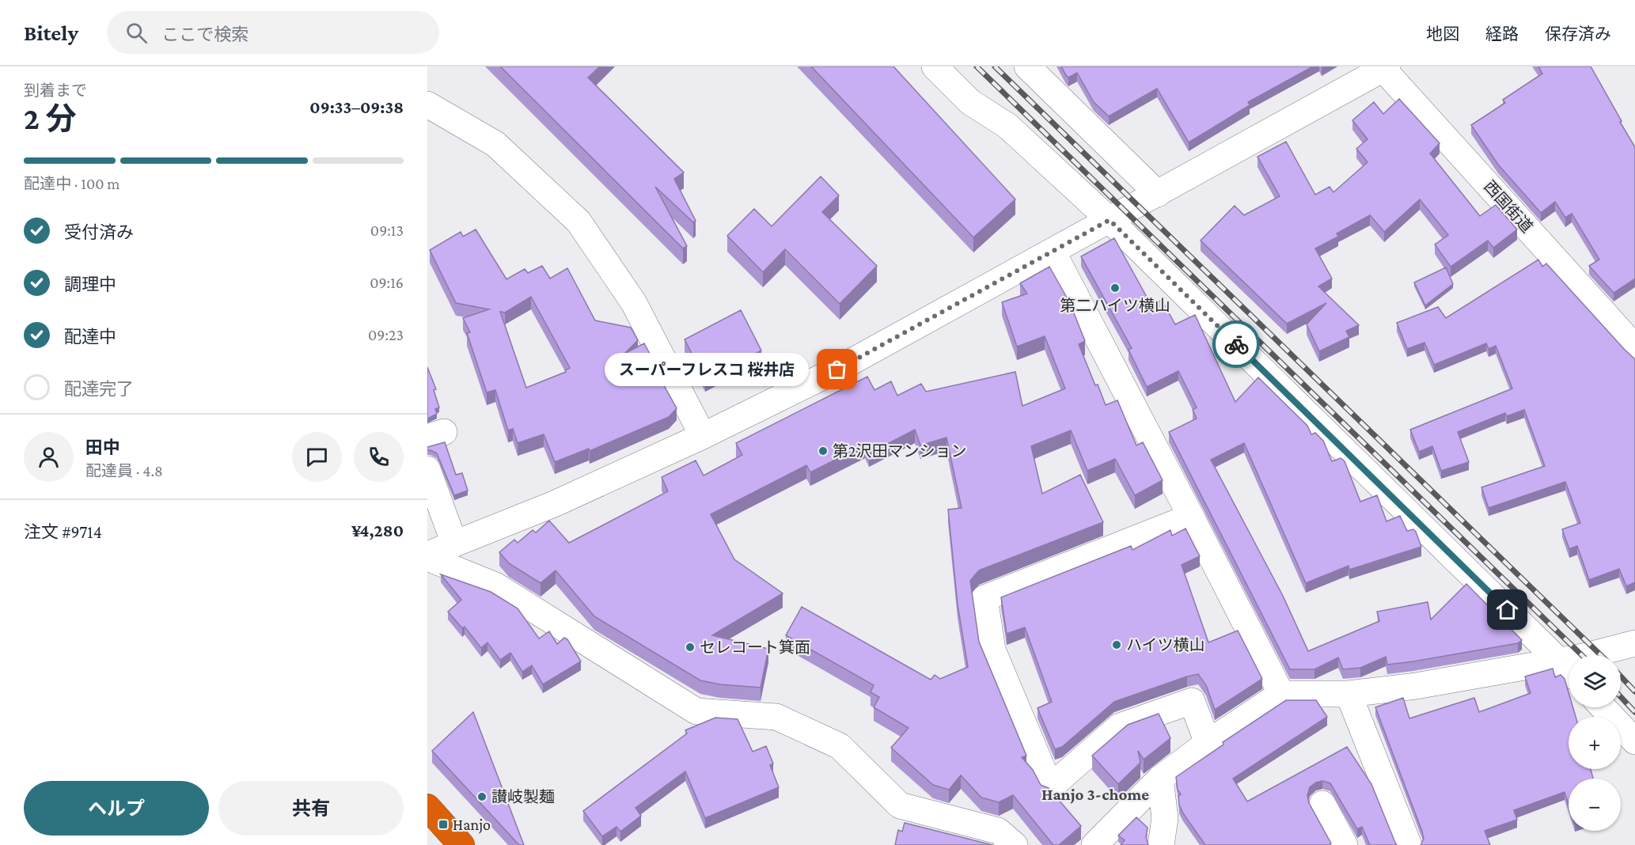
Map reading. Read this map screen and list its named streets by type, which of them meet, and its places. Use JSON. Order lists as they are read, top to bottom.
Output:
{
  "streets": {
    "street": ["西国街道"]
  },
  "districts": ["Hanjo 3-chome"],
  "places": {
    "other": [
      "第二ハイツ横山",
      "スーパーフレスコ 桜井店",
      "第2沢田マンション",
      "ハイツ横山",
      "セレコート箕面",
      "讃岐製麺"
    ],
    "transit": ["Hanjo"]
  },
  "page": {
    "header": "Bitely",
    "search": "ここで検索",
    "nav": ["地図", "経路", "保存済み"],
    "heading": ["2 分", "到着まで", "09:33–09:38"],
    "panel": [
      "田中",
      "配達員 · 4.8",
      "注文 #9714",
      "¥4,280"
    ],
    "bar": "配達中 · 100 m",
    "list": [
      ["受付済み", "09:13"],
      ["調理中", "09:16"],
      ["配達中", "09:23"],
      "配達完了"
    ],
    "bubble": "スーパーフレスコ 桜井店",
    "map_buttons": ["+", "−"],
    "buttons": ["ヘルプ", "共有"]
  }
}
